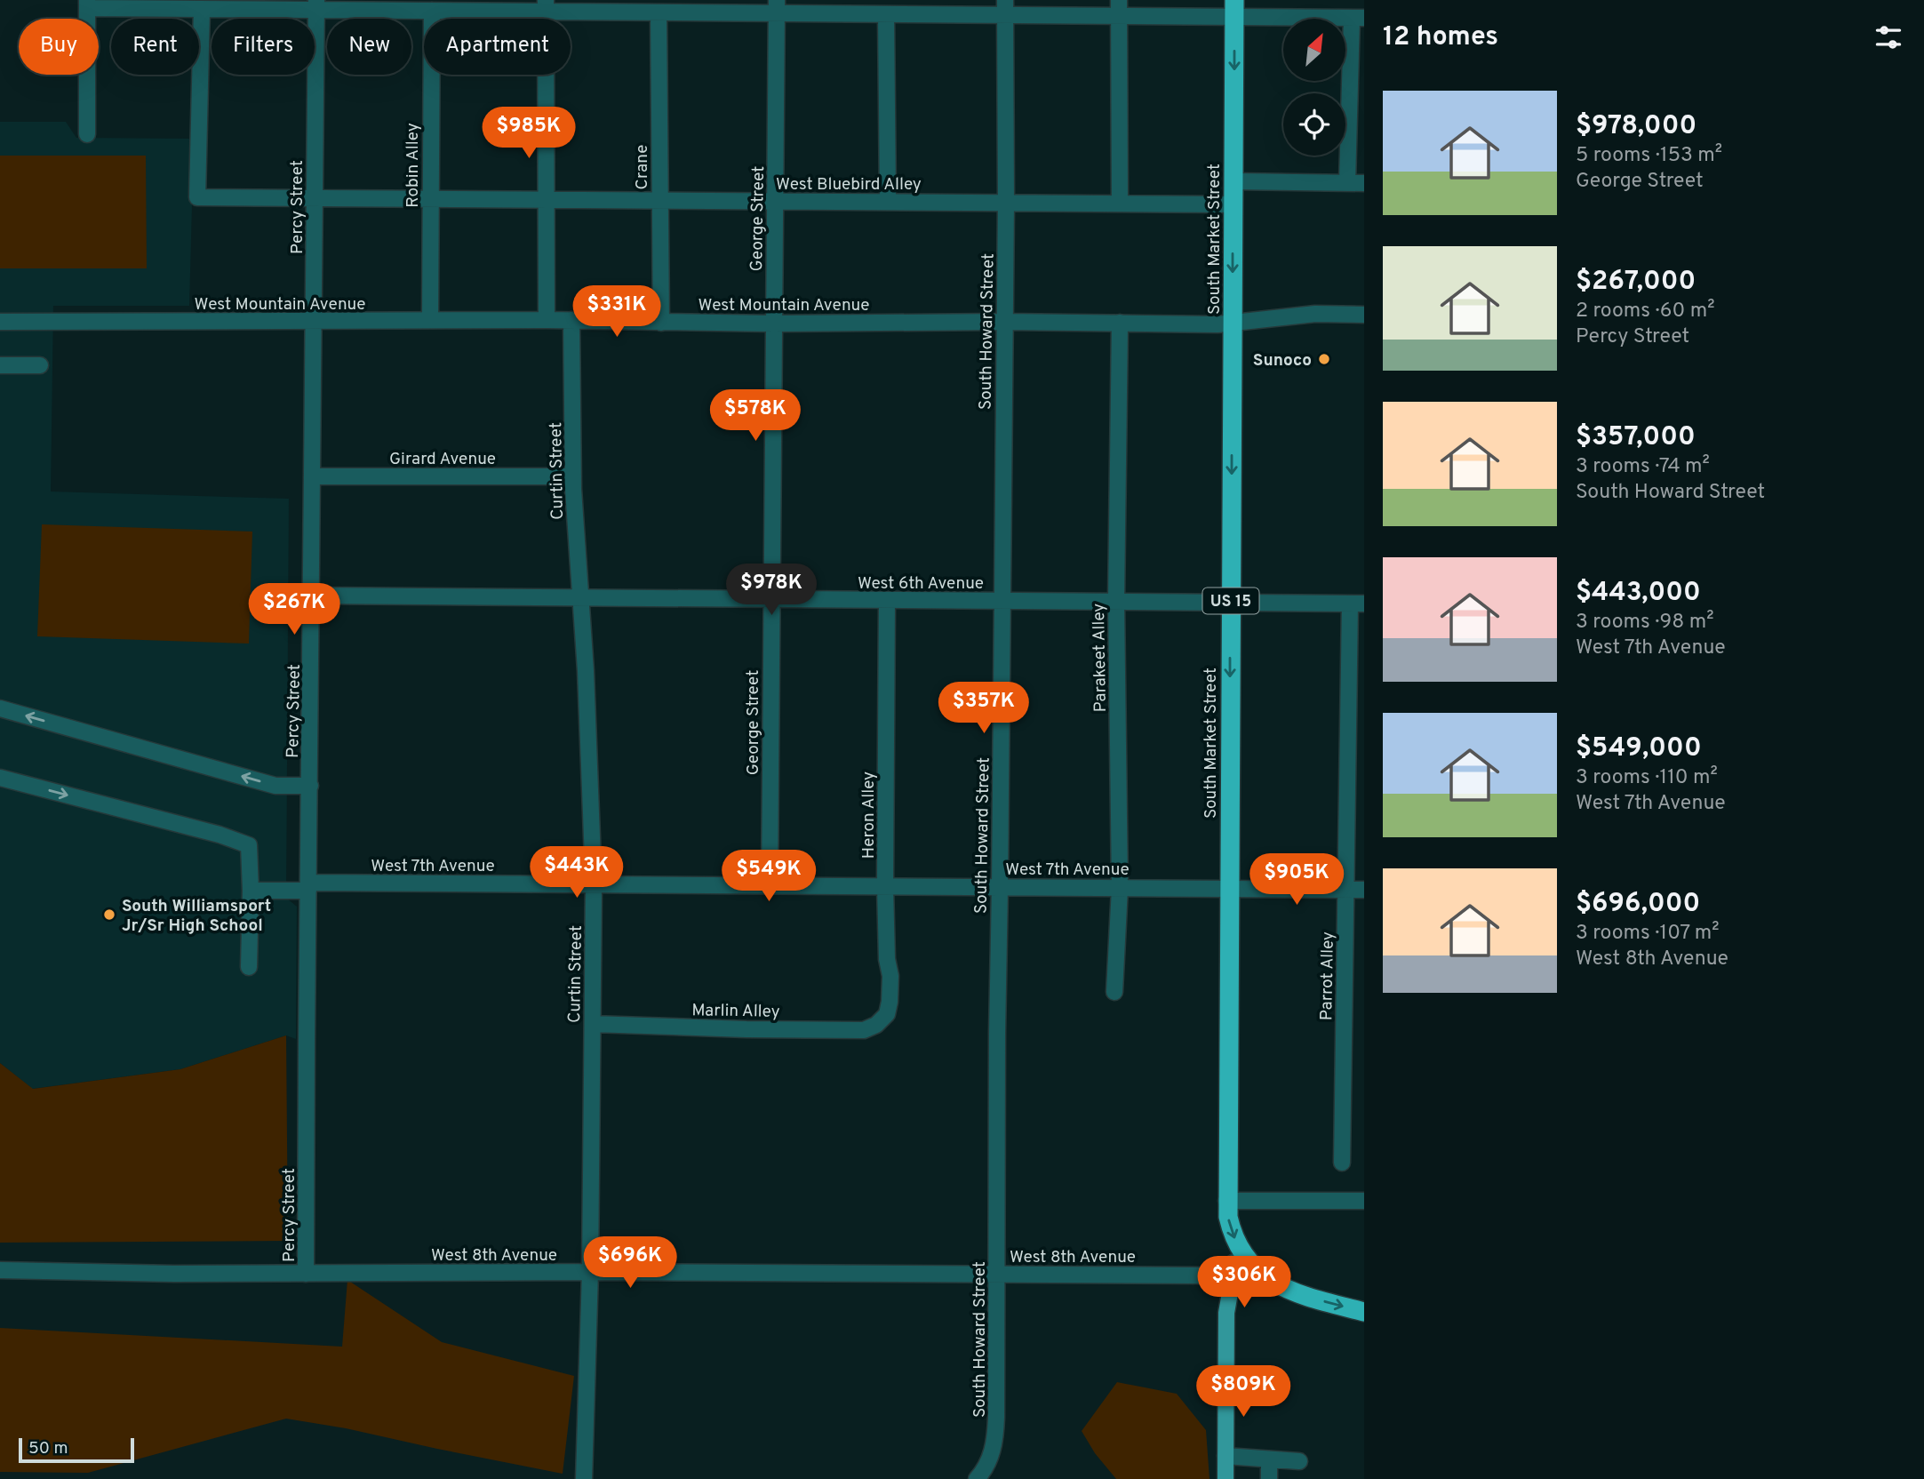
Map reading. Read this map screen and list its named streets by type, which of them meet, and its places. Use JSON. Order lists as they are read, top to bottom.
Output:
{
  "streets": {
    "highway": ["South Market Street", "US 15"],
    "street": [
      "Robin Alley",
      "Crane",
      "West Bluebird Alley",
      "Percy Street",
      "George Street",
      "West Mountain Avenue",
      "South Howard Street",
      "Girard Avenue",
      "Curtin Street",
      "West 6th Avenue",
      "Parakeet Alley",
      "Heron Alley",
      "West 7th Avenue",
      "Parrot Alley",
      "Marlin Alley",
      "West 8th Avenue"
    ]
  },
  "crossings": [
    ["Robin Alley", "West Bluebird Alley"],
    ["Robin Alley", "West Mountain Avenue"],
    ["Crane", "West Bluebird Alley"],
    ["Crane", "West Mountain Avenue"],
    ["West Bluebird Alley", "Percy Street"],
    ["West Bluebird Alley", "George Street"],
    ["West Bluebird Alley", "South Market Street"],
    ["West Bluebird Alley", "South Howard Street"],
    ["Percy Street", "West Mountain Avenue"],
    ["Percy Street", "Girard Avenue"],
    ["Percy Street", "West 6th Avenue"],
    ["Percy Street", "West 7th Avenue"],
    ["Percy Street", "West 8th Avenue"],
    ["George Street", "West Mountain Avenue"],
    ["George Street", "West 6th Avenue"],
    ["George Street", "West 7th Avenue"],
    ["South Market Street", "West Mountain Avenue"],
    ["South Market Street", "West 6th Avenue"],
    ["South Market Street", "US 15"],
    ["South Market Street", "West 7th Avenue"],
    ["South Market Street", "West 8th Avenue"],
    ["West Mountain Avenue", "South Howard Street"],
    ["West Mountain Avenue", "Curtin Street"],
    ["West Mountain Avenue", "Parakeet Alley"],
    ["South Howard Street", "West 6th Avenue"],
    ["South Howard Street", "West 7th Avenue"],
    ["South Howard Street", "West 8th Avenue"],
    ["Girard Avenue", "Curtin Street"],
    ["Curtin Street", "West 6th Avenue"],
    ["Curtin Street", "West 7th Avenue"],
    ["Curtin Street", "Marlin Alley"],
    ["Curtin Street", "West 8th Avenue"],
    ["West 6th Avenue", "Parakeet Alley"],
    ["West 6th Avenue", "Heron Alley"],
    ["West 6th Avenue", "Parrot Alley"],
    ["US 15", "West 8th Avenue"],
    ["Parakeet Alley", "West 7th Avenue"],
    ["Heron Alley", "West 7th Avenue"],
    ["Heron Alley", "Marlin Alley"],
    ["West 7th Avenue", "Parrot Alley"]
  ],
  "one_way": ["South Market Street"],
  "places": ["Sunoco", "South Williamsport Jr/Sr High School"],
  "scale_bar": "50 m",
  "north": "top right",
  "page": {
    "heading": "12 homes",
    "chip": [
      "Buy",
      "Rent",
      "Filters",
      "New",
      "Apartment"
    ],
    "list": [
      {
        "name": "$978,000",
        "note": "5 rooms · 153 m² · George Street"
      },
      {
        "name": "$267,000",
        "note": "2 rooms · 60 m² · Percy Street"
      },
      {
        "name": "$357,000",
        "note": "3 rooms · 74 m² · South Howard Street"
      },
      {
        "name": "$443,000",
        "note": "3 rooms · 98 m² · West 7th Avenue"
      },
      {
        "name": "$549,000",
        "note": "3 rooms · 110 m² · West 7th Avenue"
      },
      {
        "name": "$696,000",
        "note": "3 rooms · 107 m² · West 8th Avenue"
      }
    ],
    "price": [
      "$985K",
      "$331K",
      "$578K",
      "$978K",
      "$267K",
      "$357K",
      "$443K",
      "$549K",
      "$905K",
      "$696K",
      "$306K",
      "$809K"
    ],
    "scale": "50 m"
  }
}
